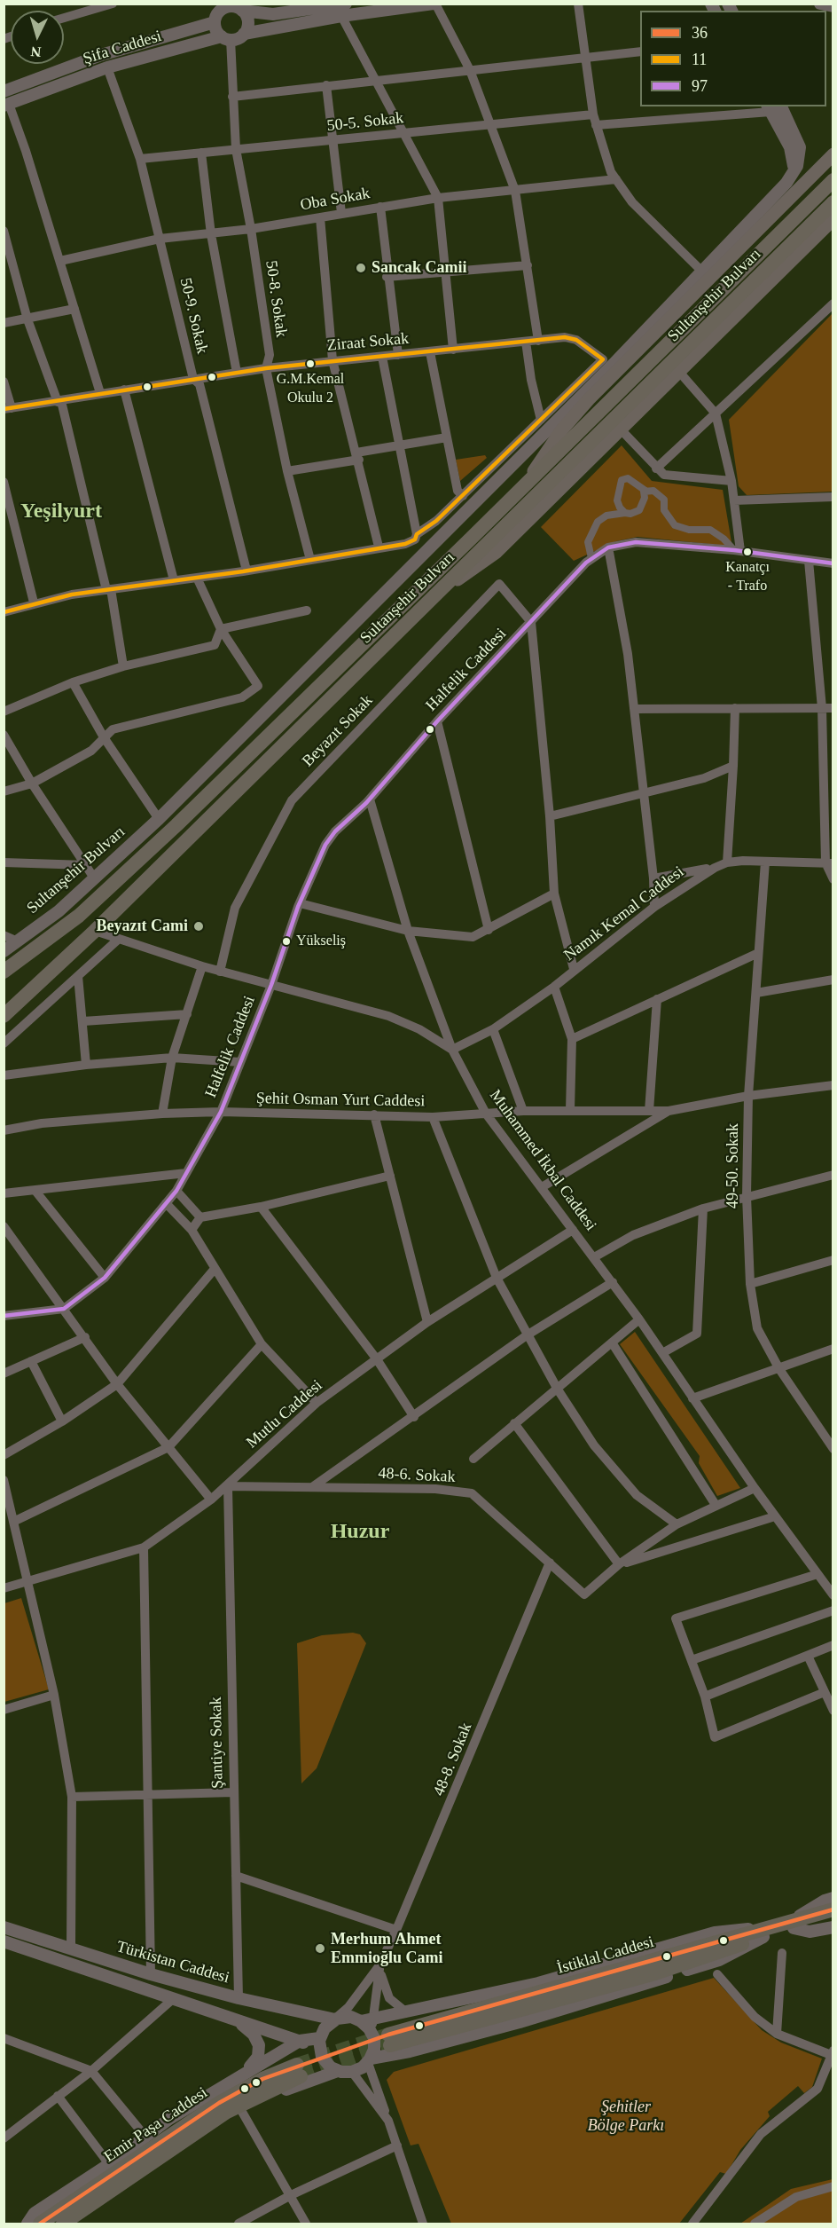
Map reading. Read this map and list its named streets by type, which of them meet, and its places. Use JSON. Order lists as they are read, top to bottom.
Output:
{
  "streets": {
    "highway": ["Sultanşehir Bulvarı"],
    "main road": ["İstiklal Caddesi", "Emir Paşa Caddesi"],
    "street": [
      "Şifa Caddesi",
      "50-5. Sokak",
      "Oba Sokak",
      "50-8. Sokak",
      "50-9. Sokak",
      "Ziraat Sokak",
      "Halfelik Caddesi",
      "Beyazıt Sokak",
      "Namık Kemal Caddesi",
      "Şehit Osman Yurt Caddesi",
      "Muhammed İkbal Caddesi",
      "49-50. Sokak",
      "Mutlu Caddesi",
      "48-6. Sokak",
      "Şantiye Sokak",
      "48-8. Sokak",
      "Türkistan Caddesi"
    ]
  },
  "crossings": [
    ["Şifa Caddesi", "50-8. Sokak"],
    ["Şifa Caddesi", "50-9. Sokak"],
    ["50-5. Sokak", "50-8. Sokak"],
    ["50-5. Sokak", "50-9. Sokak"],
    ["Oba Sokak", "50-8. Sokak"],
    ["Oba Sokak", "50-9. Sokak"],
    ["50-8. Sokak", "Ziraat Sokak"],
    ["50-9. Sokak", "Ziraat Sokak"],
    ["Halfelik Caddesi", "Beyazıt Sokak"],
    ["Halfelik Caddesi", "Şehit Osman Yurt Caddesi"],
    ["Halfelik Caddesi", "Muhammed İkbal Caddesi"],
    ["Namık Kemal Caddesi", "Muhammed İkbal Caddesi"],
    ["Namık Kemal Caddesi", "49-50. Sokak"],
    ["Şehit Osman Yurt Caddesi", "Muhammed İkbal Caddesi"],
    ["Muhammed İkbal Caddesi", "49-50. Sokak"],
    ["Muhammed İkbal Caddesi", "Mutlu Caddesi"],
    ["Mutlu Caddesi", "48-6. Sokak"],
    ["Mutlu Caddesi", "Şantiye Sokak"],
    ["48-6. Sokak", "Şantiye Sokak"],
    ["48-6. Sokak", "48-8. Sokak"],
    ["Şantiye Sokak", "Türkistan Caddesi"]
  ],
  "districts": ["Yeşilyurt", "Huzur"],
  "parks": ["Şehitler Bölge Parkı"],
  "places": [
    "Sancak Camii",
    "G.M.Kemal Okulu 2",
    "Kanatçı - Trafo",
    "Beyazıt Cami",
    "Yükseliş",
    "Merhum Ahmet Emmioğlu Cami"
  ],
  "lines": ["transit line 11", "transit line 97", "transit line 36"],
  "legend": ["36", "11", "97"],
  "north": "bottom"
}
